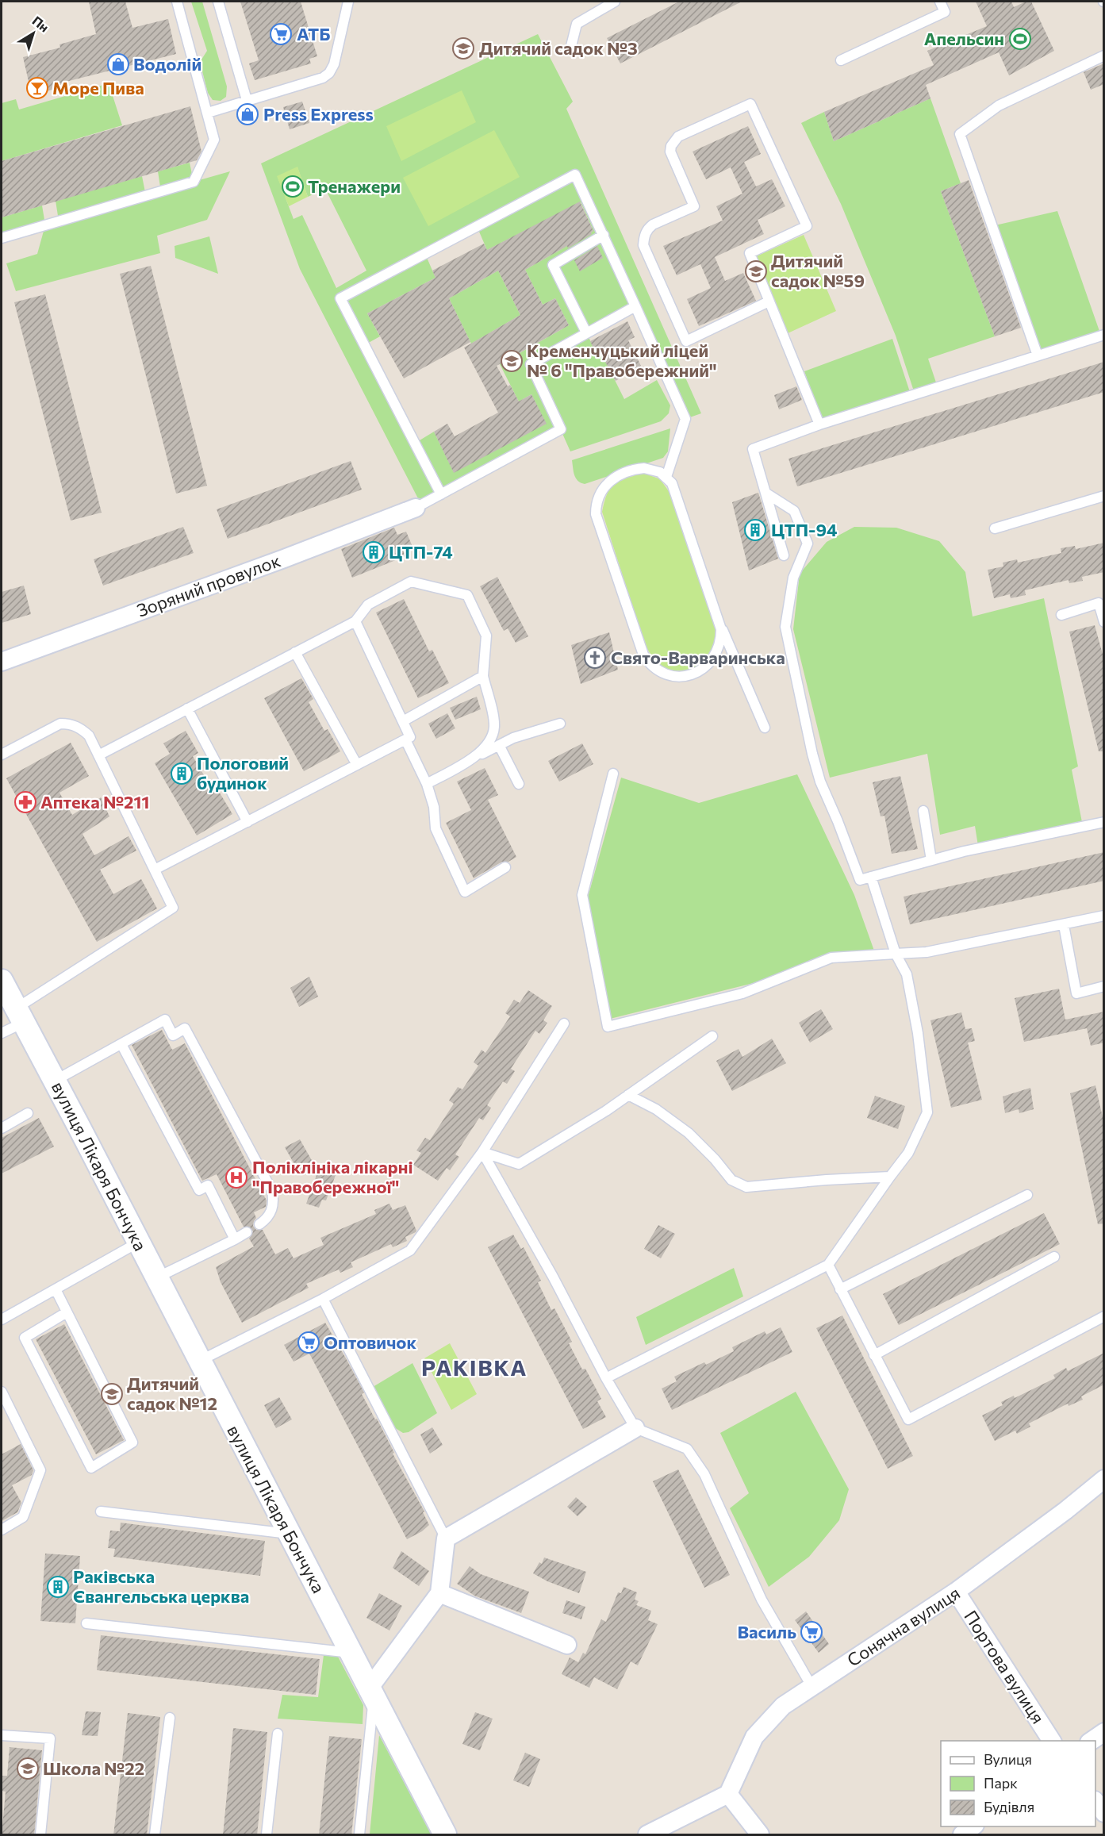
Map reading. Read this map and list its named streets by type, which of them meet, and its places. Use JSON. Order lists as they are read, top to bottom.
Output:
{
  "streets": {
    "street": [
      "Зоряний провулок",
      "вулиця Лікаря Бончука",
      "Сонячна вулиця",
      "Портова вулиця"
    ]
  },
  "crossings": [
    ["Сонячна вулиця", "Портова вулиця"]
  ],
  "districts": ["РАКІВКА"],
  "places": {
    "supermarket": ["АТБ", "Оптовичок", "Василь"],
    "sports": ["Апельсин", "Тренажери"],
    "school or university": [
      "Дитячий садок №3",
      "Дитячий садок №59",
      "Кременчуцький ліцей № 6 \"Правобережний\"",
      "Дитячий садок №12",
      "Школа №22"
    ],
    "shop": ["Водолій", "Press Express"],
    "bar": ["Море Пива"],
    "building": [
      "ЦТП-94",
      "ЦТП-74",
      "Пологовий будинок",
      "Раківська Євангельська церква"
    ],
    "church": ["Свято-Варваринська"],
    "pharmacy": ["Аптека №211"],
    "hospital": ["Поліклініка лікарні \"Правобережної\""]
  },
  "legend": ["Вулиця", "Парк", "Будівля"],
  "north": "top right"
}
